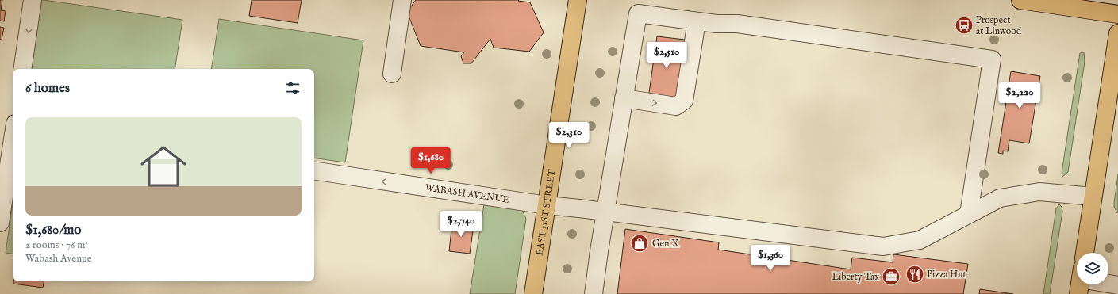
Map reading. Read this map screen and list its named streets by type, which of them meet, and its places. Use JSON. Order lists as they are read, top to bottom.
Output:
{
  "streets": {
    "main road": ["EAST 31ST STREET"],
    "street": ["WABASH AVENUE"]
  },
  "crossings": [
    ["WABASH AVENUE", "EAST 31ST STREET"]
  ],
  "places": {
    "bus stop": ["Prospect at Linwood"],
    "shop": ["Gen X"],
    "restaurant": ["Pizza Hut"],
    "office": ["Liberty Tax"]
  },
  "page": {
    "price": [
      "$2,510",
      "$2,220",
      "$2,310",
      "$1,680",
      "$2,740",
      "$1,360"
    ],
    "heading": "6 homes",
    "list": [
      {
        "name": "$1,680/mo",
        "note": "2 rooms · 76 m² · Wabash Avenue"
      }
    ]
  }
}
